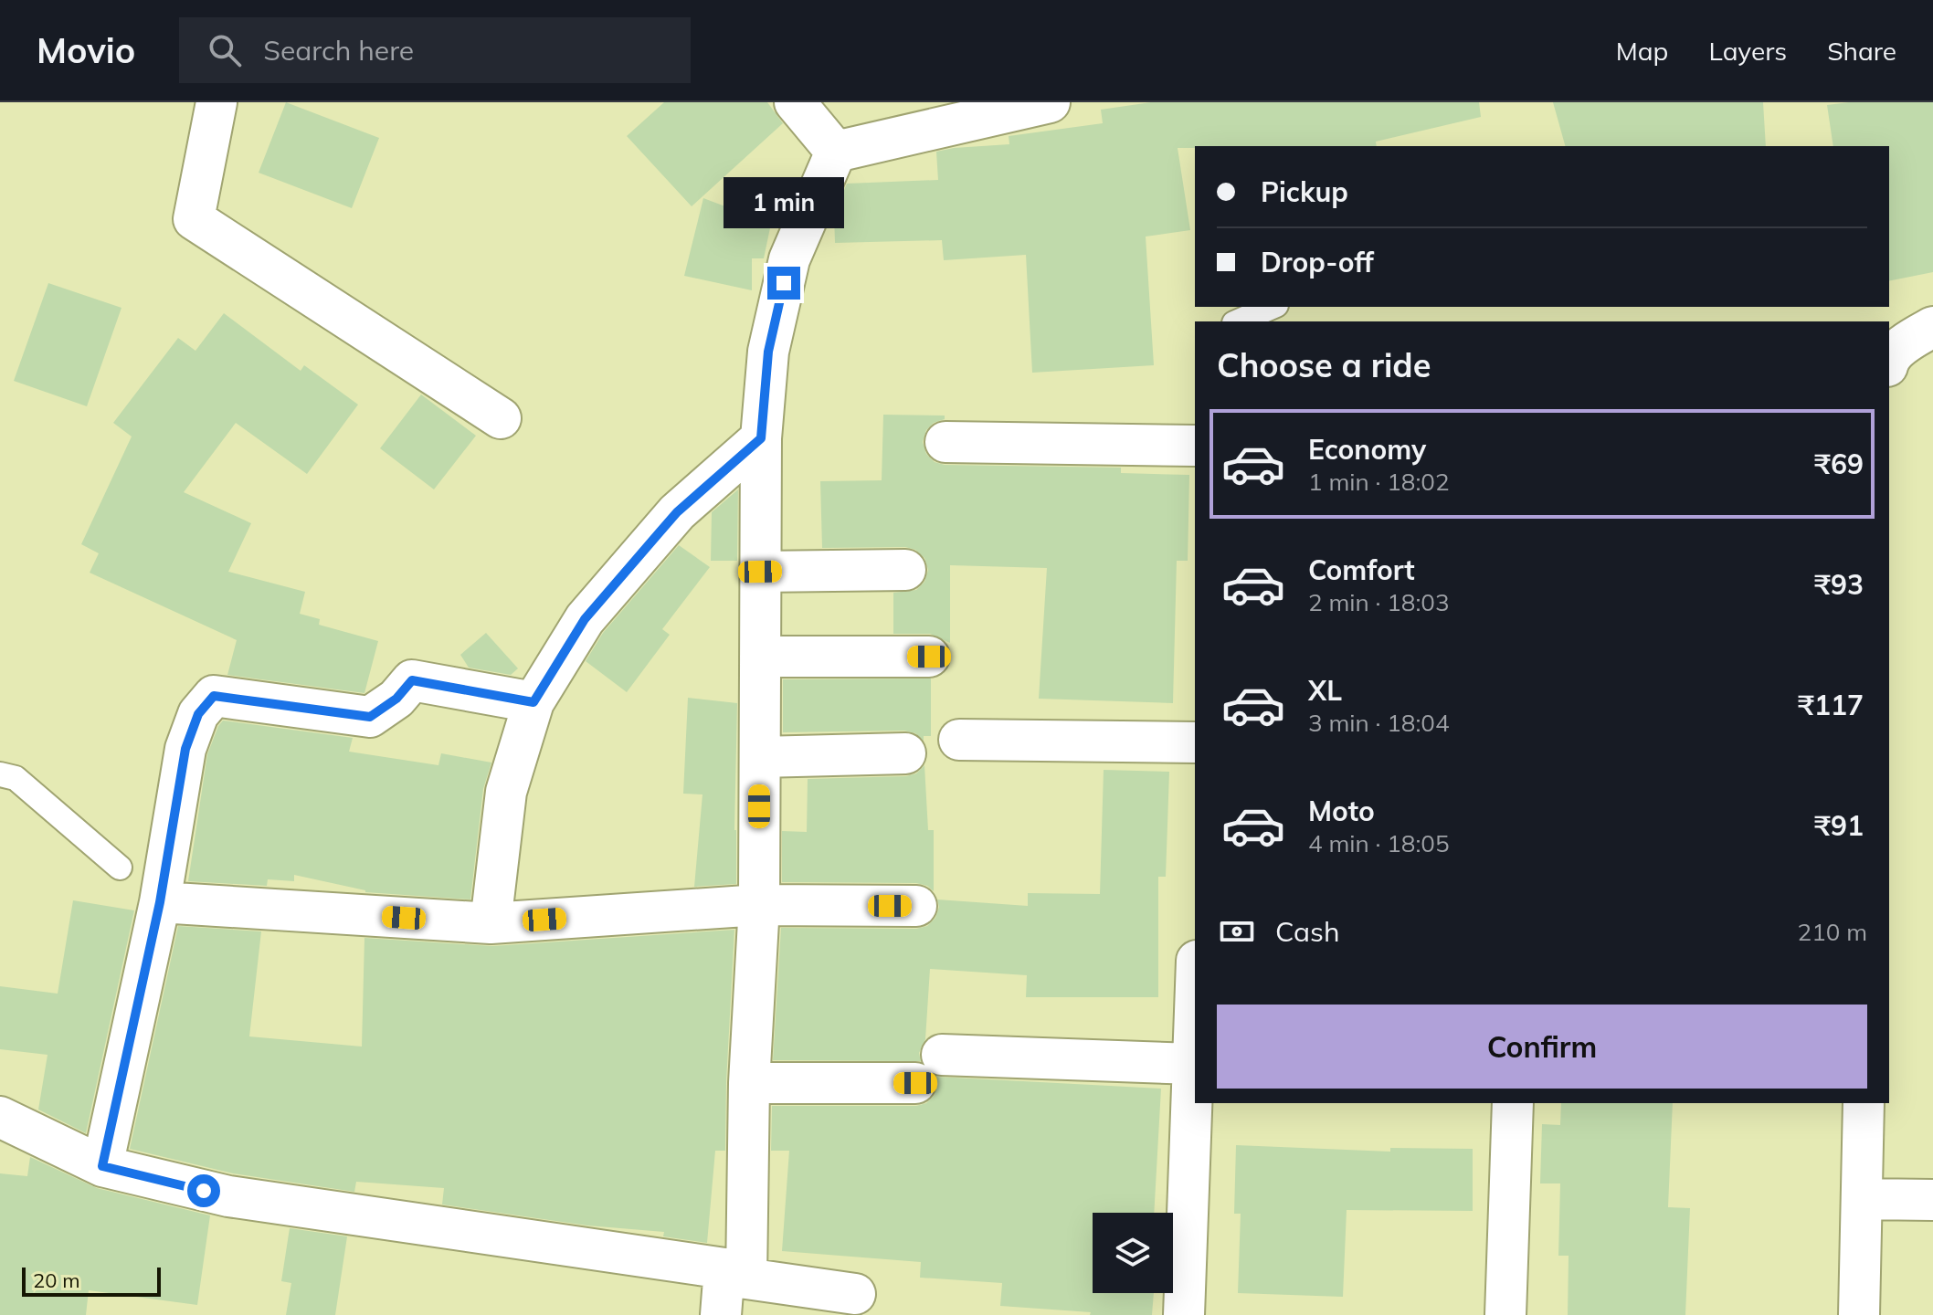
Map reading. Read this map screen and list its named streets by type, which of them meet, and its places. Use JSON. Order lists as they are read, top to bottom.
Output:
{
  "scale_bar": "20 m",
  "page": {
    "header": "Movio",
    "search": "Search here",
    "nav": ["Map", "Layers", "Share"],
    "banner": ["Pickup", "Drop-off"],
    "bubble": "1 min",
    "heading": "Choose a ride",
    "list": [
      {
        "name": "Economy",
        "note": "1 min · 18:02",
        "value": "₹69"
      },
      {
        "name": "Comfort",
        "note": "2 min · 18:03",
        "value": "₹93"
      },
      {
        "name": "XL",
        "note": "3 min · 18:04",
        "value": "₹117"
      },
      {
        "name": "Moto",
        "note": "4 min · 18:05",
        "value": "₹91"
      }
    ],
    "pay": ["Cash", "210 m"],
    "buttons": "Confirm",
    "scale": "20 m"
  }
}
